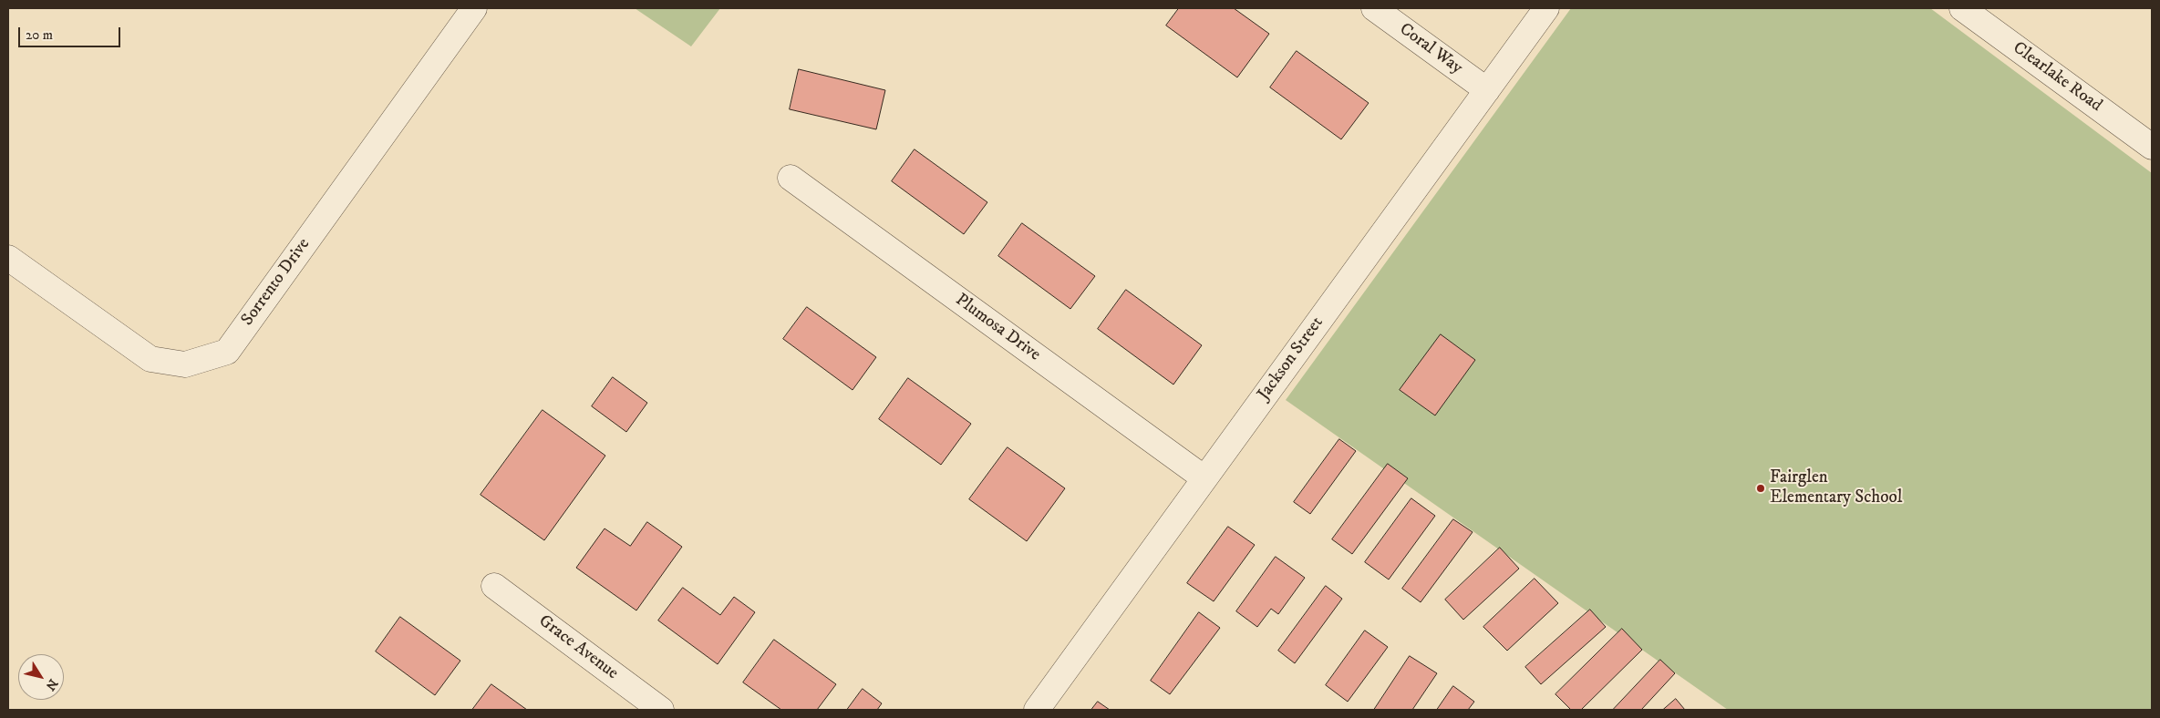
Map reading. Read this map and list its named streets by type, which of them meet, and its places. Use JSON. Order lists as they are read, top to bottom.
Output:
{
  "streets": {
    "street": [
      "Coral Way",
      "Clearlake Road",
      "Sorrento Drive",
      "Plumosa Drive",
      "Jackson Street",
      "Grace Avenue"
    ]
  },
  "crossings": [
    ["Coral Way", "Jackson Street"],
    ["Plumosa Drive", "Jackson Street"]
  ],
  "places": ["Fairglen Elementary School"],
  "scale_bar": "20 m",
  "north": "bottom right"
}
